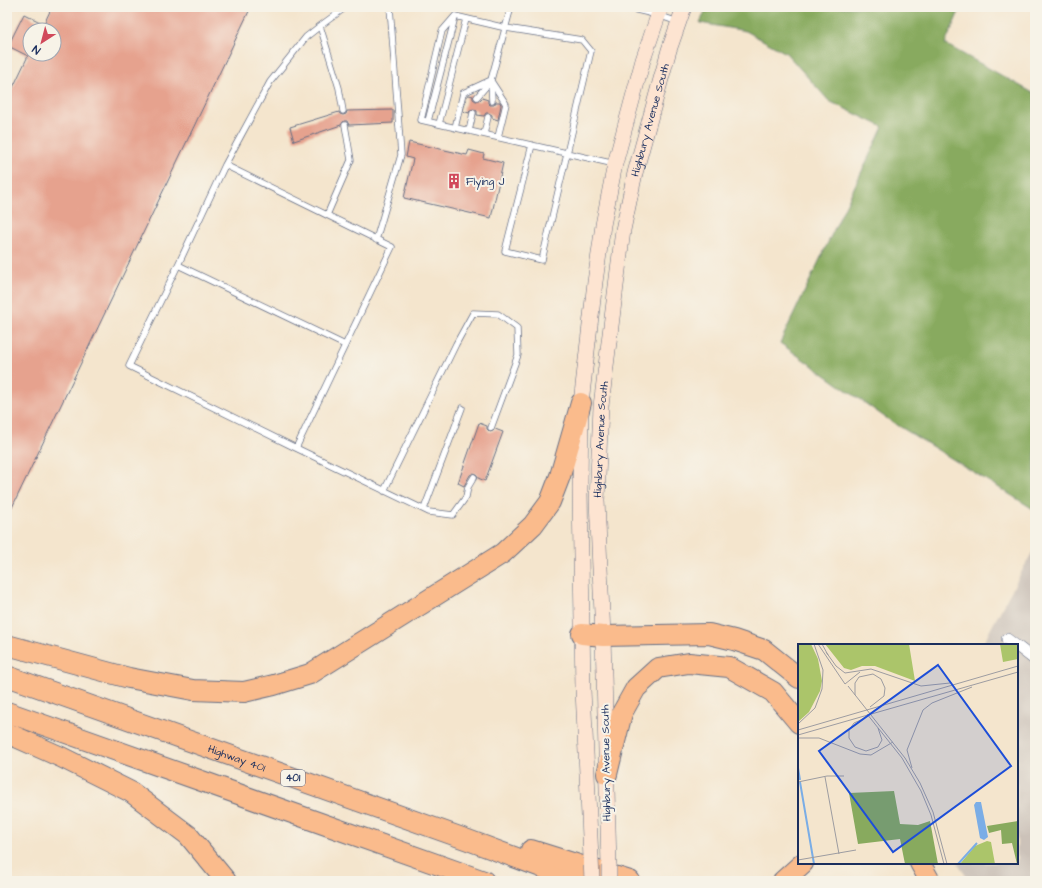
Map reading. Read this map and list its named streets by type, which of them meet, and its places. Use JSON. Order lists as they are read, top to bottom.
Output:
{
  "streets": {
    "highway": ["Highway 401", "401"],
    "main road": ["Highbury Avenue South"]
  },
  "places": {
    "building": ["Flying J"]
  },
  "north": "bottom left"
}
